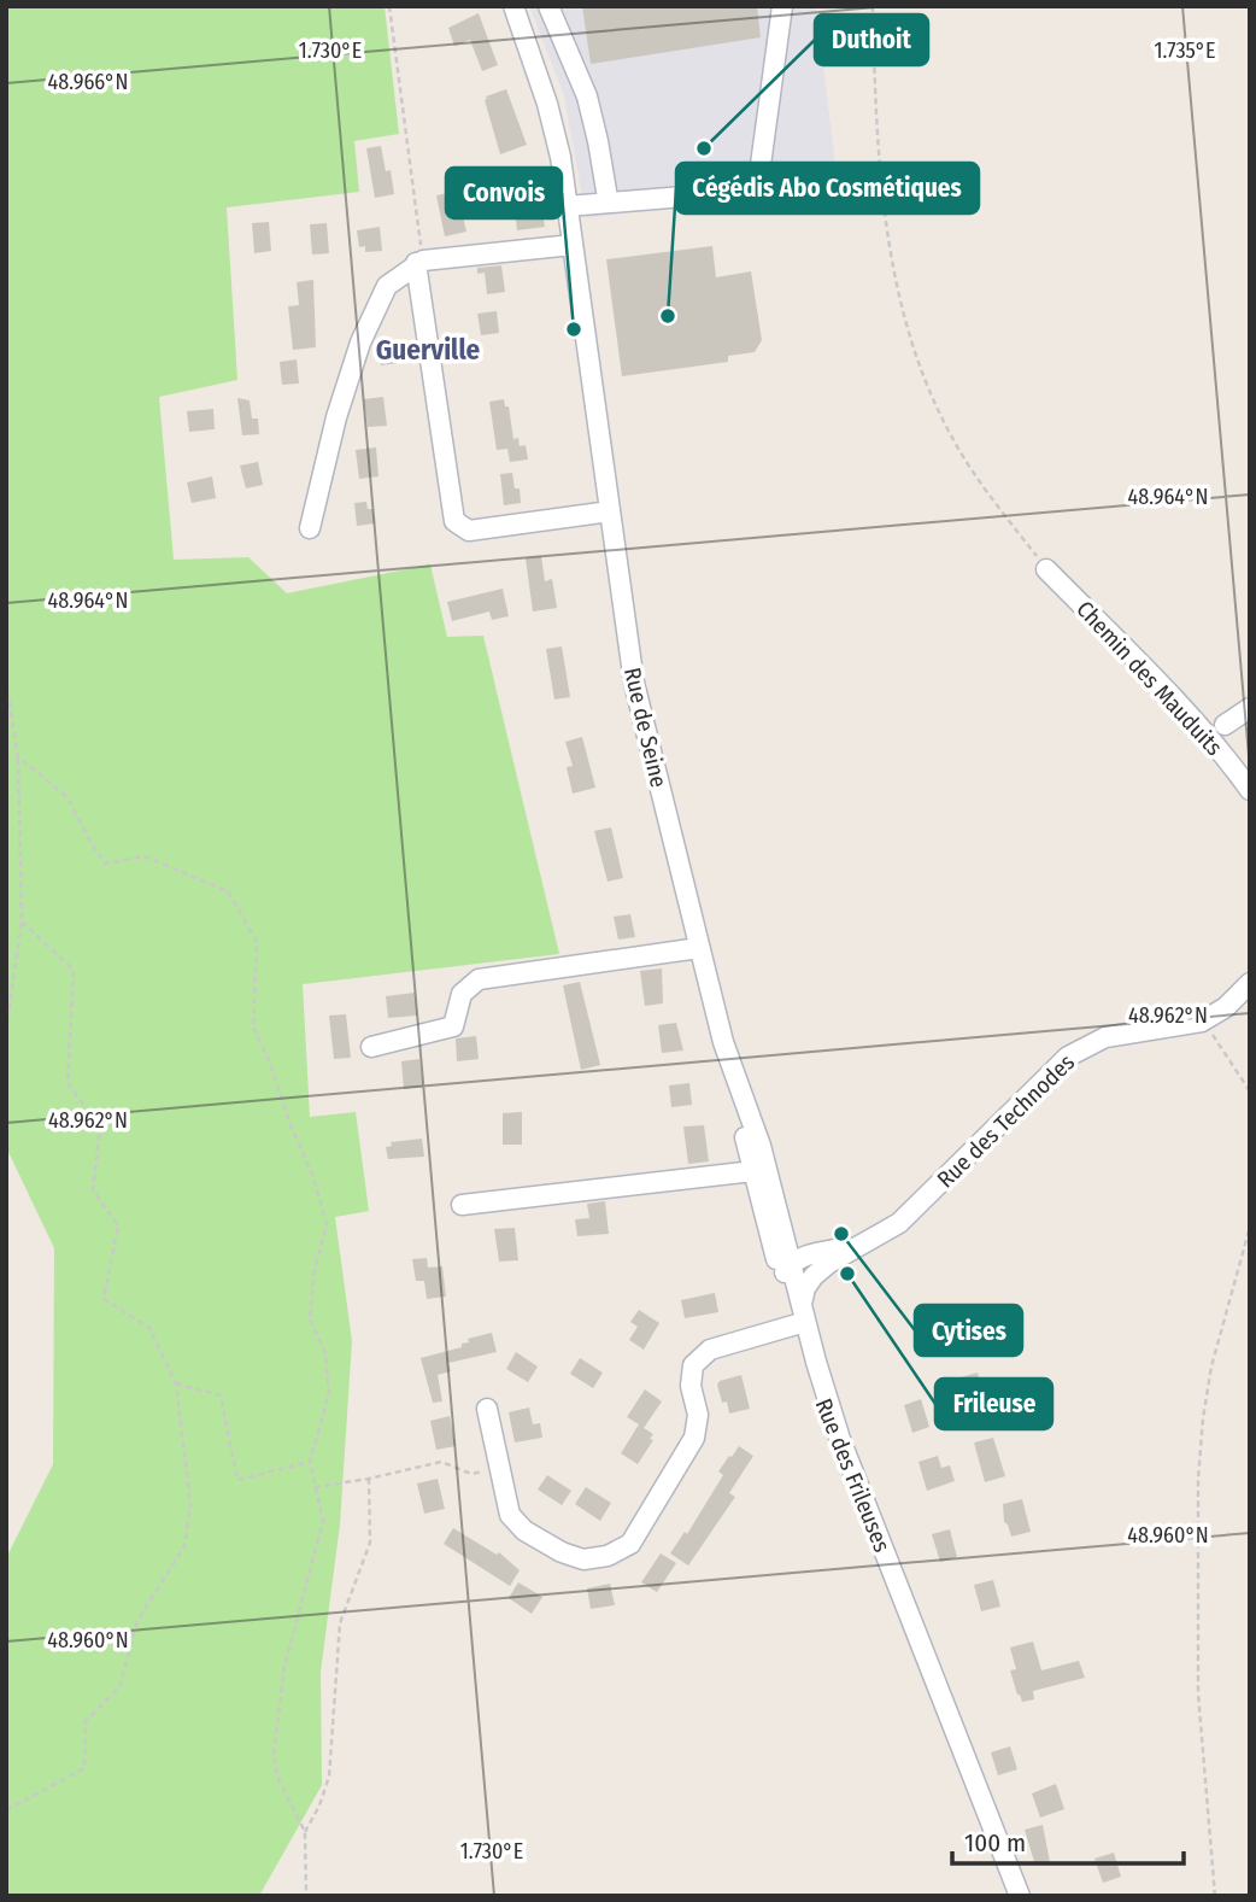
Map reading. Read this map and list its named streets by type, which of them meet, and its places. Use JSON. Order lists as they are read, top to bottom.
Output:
{
  "streets": {
    "street": [
      "Chemin des Mauduits",
      "Rue de Seine",
      "Rue des Technodes",
      "Rue des Frileuses"
    ]
  },
  "crossings": [
    ["Rue de Seine", "Rue des Technodes"]
  ],
  "districts": ["Guerville"],
  "places": [
    "Duthoit",
    "Cégédis Abo Cosmétiques",
    "Convois",
    "Cytises",
    "Frileuse"
  ],
  "scale_bar": "100 m",
  "coordinates": [
    "1.730°E",
    "1.735°E",
    "48.966°N",
    "48.964°N",
    "48.962°N",
    "48.960°N"
  ]
}
